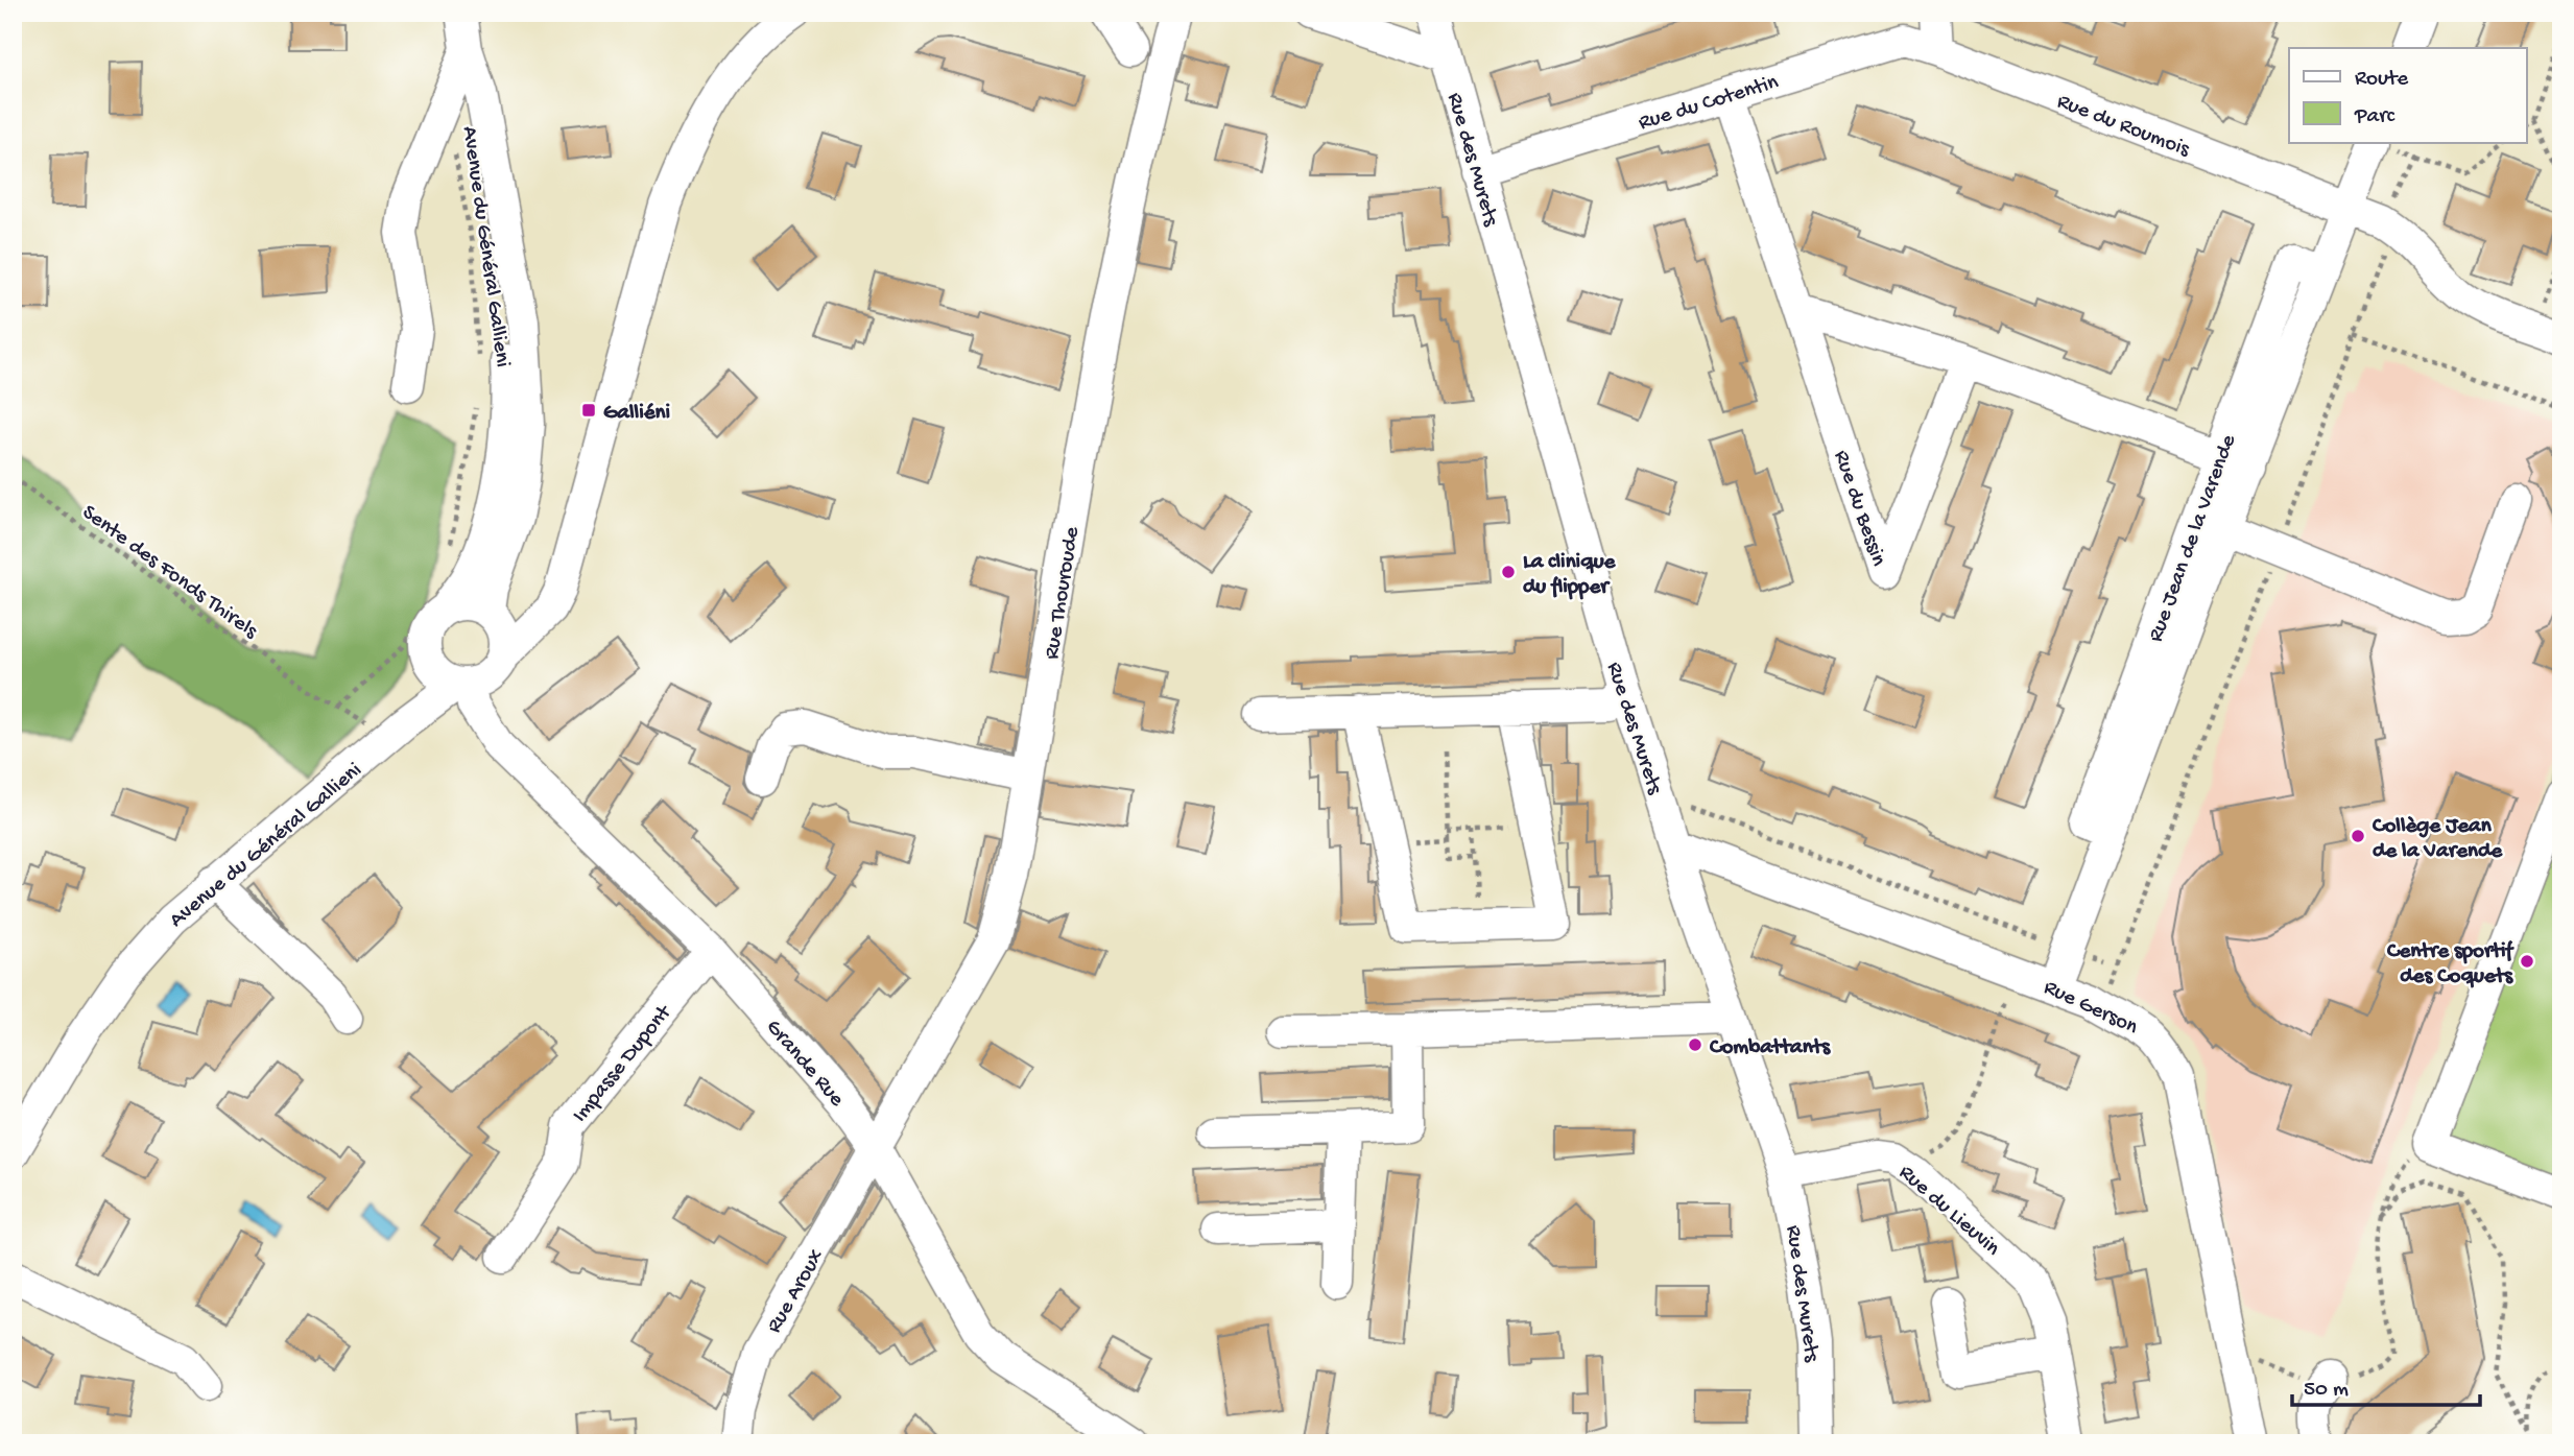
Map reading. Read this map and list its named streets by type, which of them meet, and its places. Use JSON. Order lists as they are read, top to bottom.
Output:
{
  "streets": {
    "street": [
      "Rue du Cotentin",
      "Rue du Roumois",
      "Rue des Murets",
      "Avenue du Général Gallieni",
      "Rue du Bessin",
      "Rue Jean de la Varende",
      "Rue Thouroude",
      "Rue Gerson",
      "Grande Rue",
      "Impasse Dupont",
      "Rue du Lieuvin",
      "Rue Aroux"
    ],
    "path": ["Sente des Fonds Thirels"]
  },
  "crossings": [
    ["Rue du Cotentin", "Rue du Roumois"],
    ["Rue du Cotentin", "Rue des Murets"],
    ["Rue du Cotentin", "Rue du Bessin"],
    ["Rue du Roumois", "Rue Jean de la Varende"],
    ["Rue des Murets", "Rue Gerson"],
    ["Rue des Murets", "Rue du Lieuvin"],
    ["Avenue du Général Gallieni", "Sente des Fonds Thirels"],
    ["Avenue du Général Gallieni", "Grande Rue"],
    ["Rue Jean de la Varende", "Rue Gerson"],
    ["Rue Thouroude", "Grande Rue"],
    ["Rue Thouroude", "Rue Aroux"],
    ["Grande Rue", "Impasse Dupont"],
    ["Grande Rue", "Rue Aroux"]
  ],
  "places": {
    "transit": ["Galliéni"],
    "other": [
      "La clinique du flipper",
      "Collège Jean de la Varende",
      "Centre sportif des Coquets",
      "Combattants"
    ]
  },
  "legend": ["Route", "Parc"],
  "scale_bar": "50 m"
}
